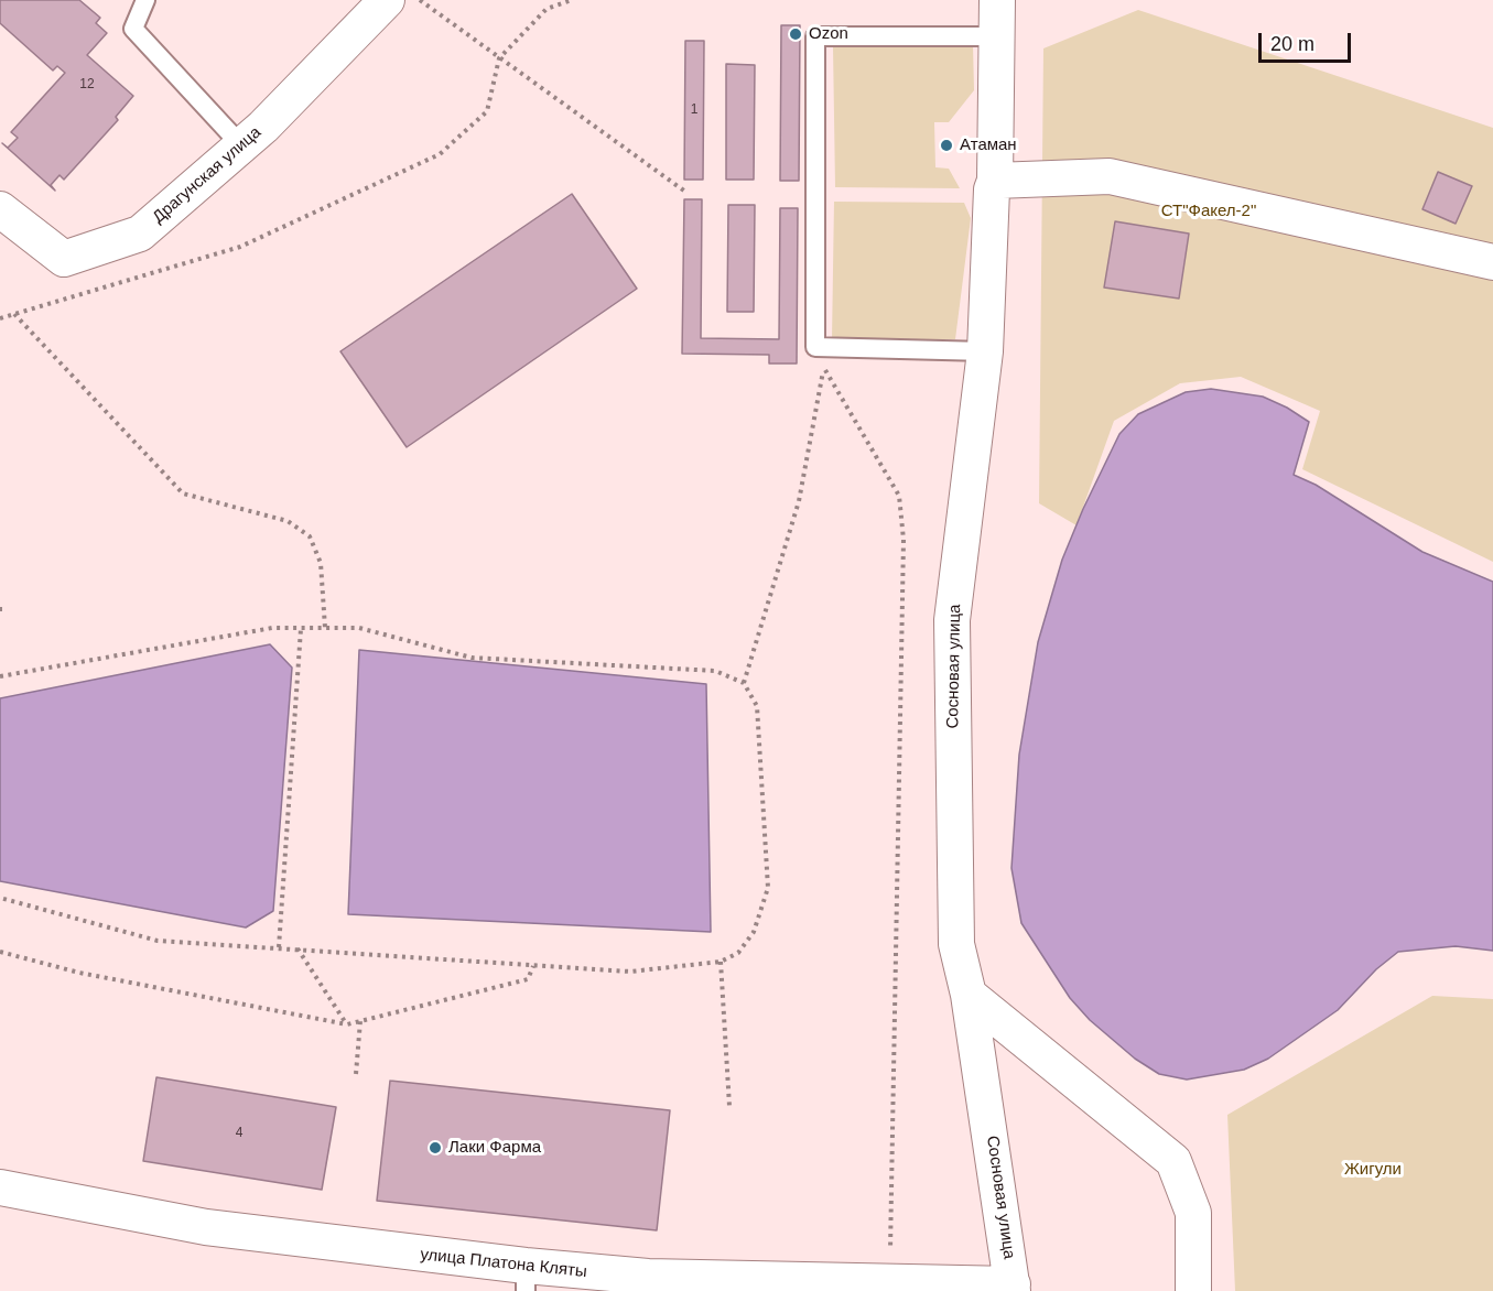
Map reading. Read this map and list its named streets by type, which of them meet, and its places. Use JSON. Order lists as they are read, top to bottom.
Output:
{
  "streets": {
    "street": ["Драгунская улица", "Сосновая улица", "улица Платона Кляты"]
  },
  "crossings": [
    ["Сосновая улица", "улица Платона Кляты"]
  ],
  "parks": ["СТ\"Факел-2\"", "Жигули"],
  "places": ["Ozon", "Атаман", "Лаки Фарма"],
  "house_numbers": ["12", "1", "4"],
  "scale_bar": "20 m"
}
